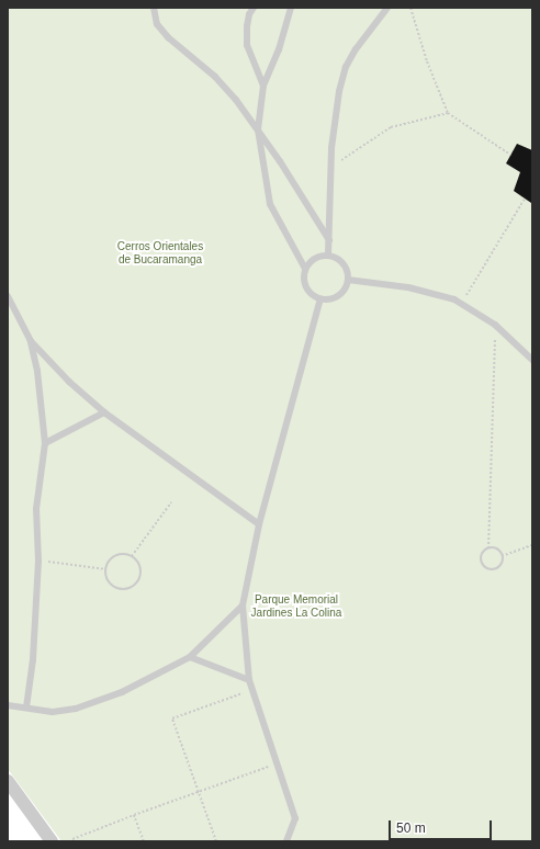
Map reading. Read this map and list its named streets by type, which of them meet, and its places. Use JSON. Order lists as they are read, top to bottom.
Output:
{
  "parks": ["Cerros Orientales de Bucaramanga", "Parque Memorial Jardines La Colina"],
  "scale_bar": "50 m"
}
